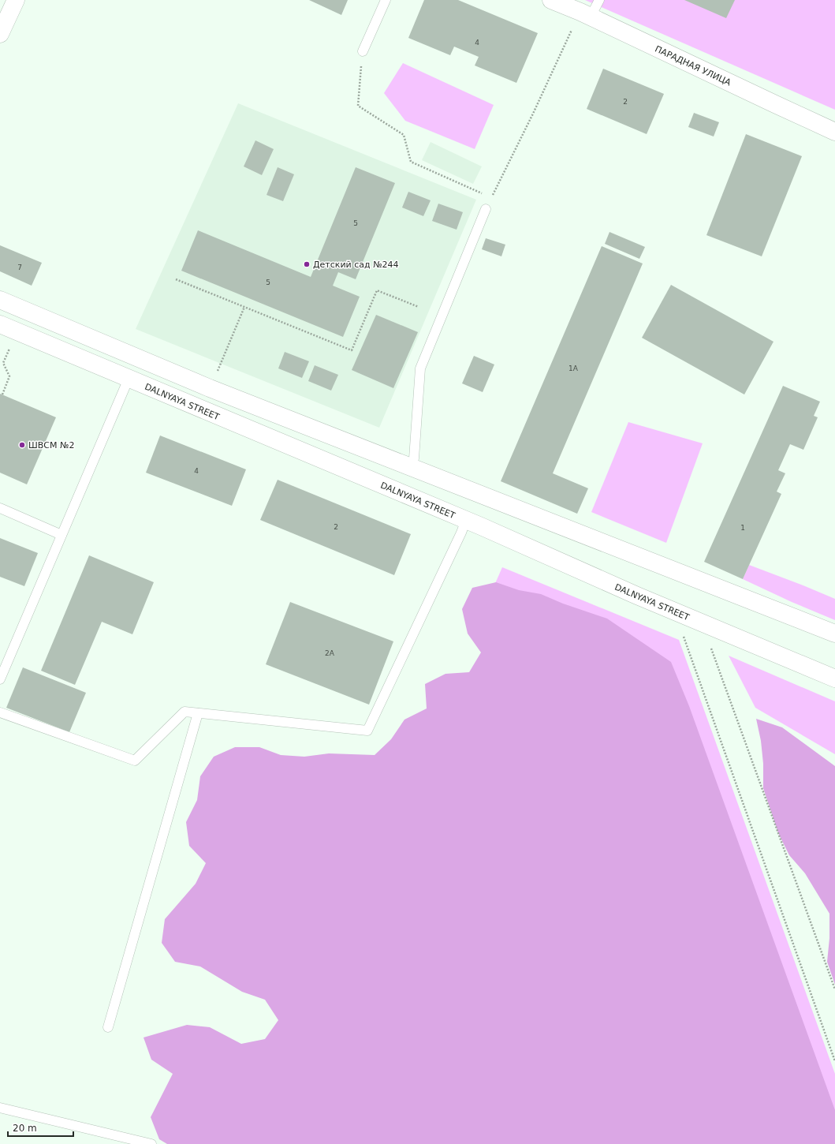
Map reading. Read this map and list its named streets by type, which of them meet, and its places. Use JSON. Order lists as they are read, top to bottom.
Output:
{
  "streets": {
    "main road": ["ПАРАДНАЯ УЛИЦА", "DALNYAYA STREET"]
  },
  "places": ["Детский сад №244", "ШВСМ №2"],
  "house_numbers": [
    "4",
    "2",
    "5",
    "7",
    "5",
    "1А",
    "4",
    "2",
    "1",
    "2А"
  ],
  "scale_bar": "20 m"
}
